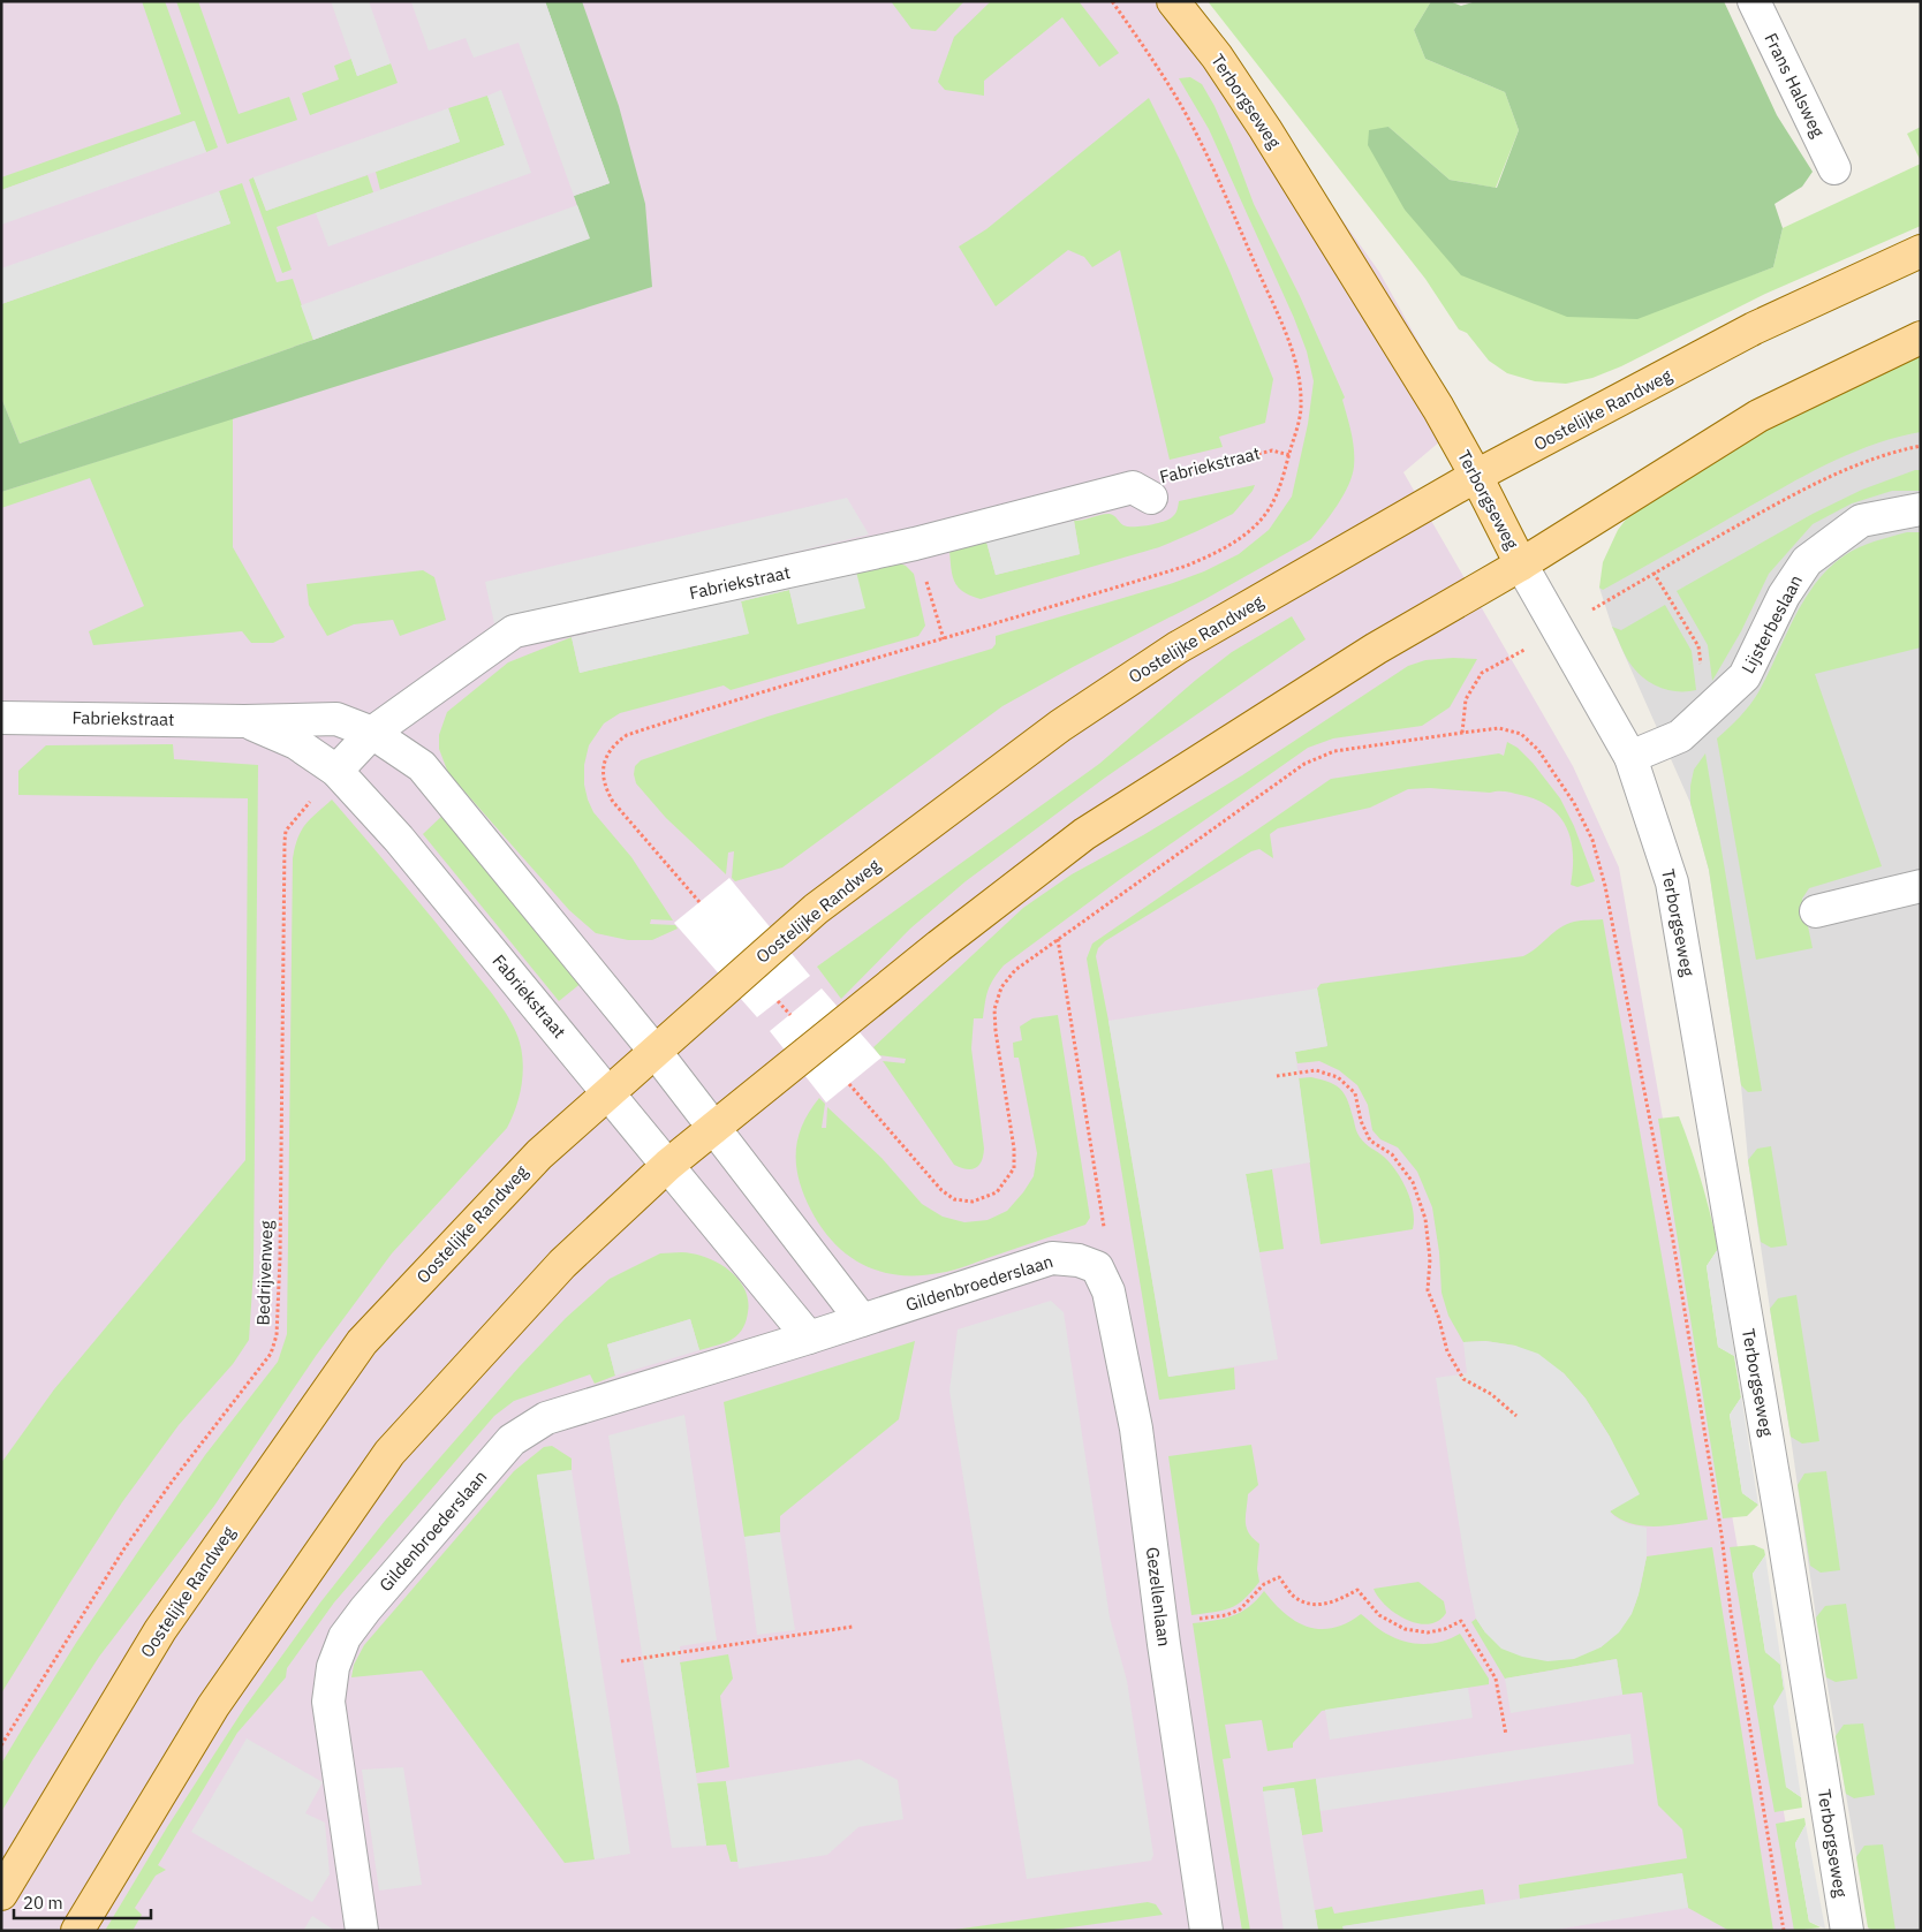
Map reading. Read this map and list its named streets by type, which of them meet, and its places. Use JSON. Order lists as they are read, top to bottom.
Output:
{
  "streets": {
    "main road": ["Terborgseweg", "Oostelijke Randweg"],
    "street": [
      "Frans Halsweg",
      "Fabriekstraat",
      "Lijsterbeslaan",
      "Gildenbroederslaan",
      "Gezellenlaan"
    ],
    "path": ["Bedrijvenweg"]
  },
  "crossings": [
    ["Terborgseweg", "Oostelijke Randweg"],
    ["Terborgseweg", "Lijsterbeslaan"],
    ["Oostelijke Randweg", "Fabriekstraat"],
    ["Fabriekstraat", "Bedrijvenweg"],
    ["Gildenbroederslaan", "Gezellenlaan"]
  ],
  "scale_bar": "20 m"
}
